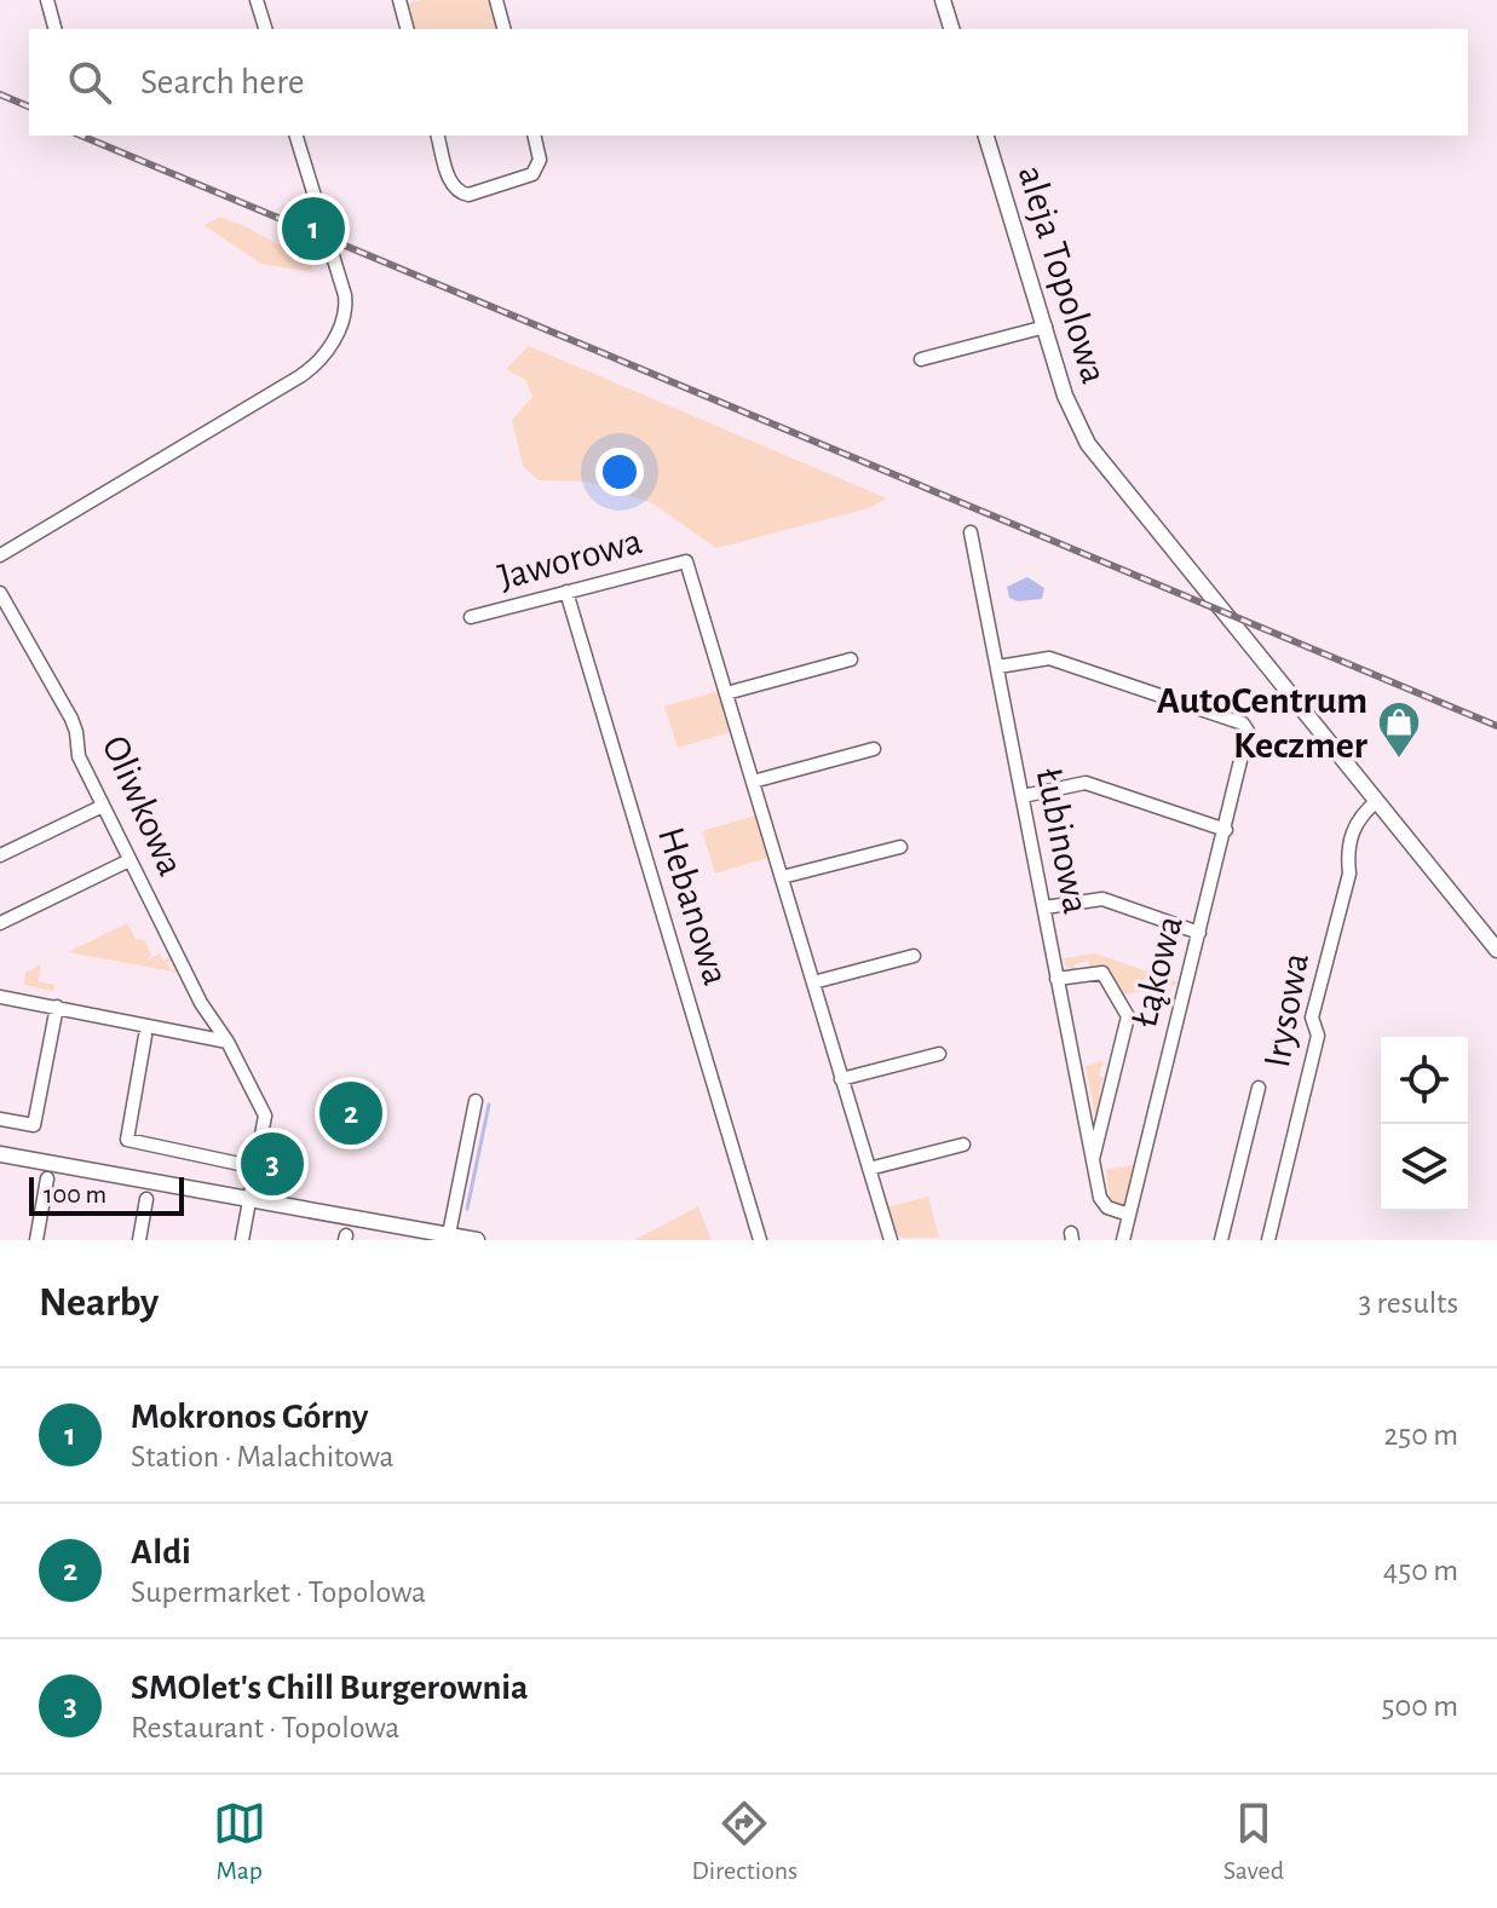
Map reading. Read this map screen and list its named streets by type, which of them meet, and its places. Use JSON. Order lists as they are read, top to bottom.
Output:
{
  "streets": {
    "street": [
      "aleja Topolowa",
      "Jaworowa",
      "Oliwkowa",
      "Łubinowa",
      "Hebanowa",
      "Łąkowa",
      "Irysowa"
    ]
  },
  "crossings": [
    ["aleja Topolowa", "Irysowa"],
    ["Jaworowa", "Hebanowa"],
    ["Łubinowa", "Łąkowa"]
  ],
  "places": {
    "shop": ["AutoCentrum Keczmer"]
  },
  "scale_bar": "100 m",
  "page": {
    "search": "Search here",
    "pins": ["1", "2", "3"],
    "scale": "100 m",
    "heading": ["Nearby", "3 results"],
    "list": [
      {
        "mark": "1",
        "name": "Mokronos Górny",
        "note": "Station · Malachitowa",
        "value": "250 m"
      },
      {
        "mark": "2",
        "name": "Aldi",
        "note": "Supermarket · Topolowa",
        "value": "450 m"
      },
      {
        "mark": "3",
        "name": "SMOlet's Chill Burgerownia",
        "note": "Restaurant · Topolowa",
        "value": "500 m"
      }
    ],
    "nav": ["Map", "Directions", "Saved"]
  }
}
